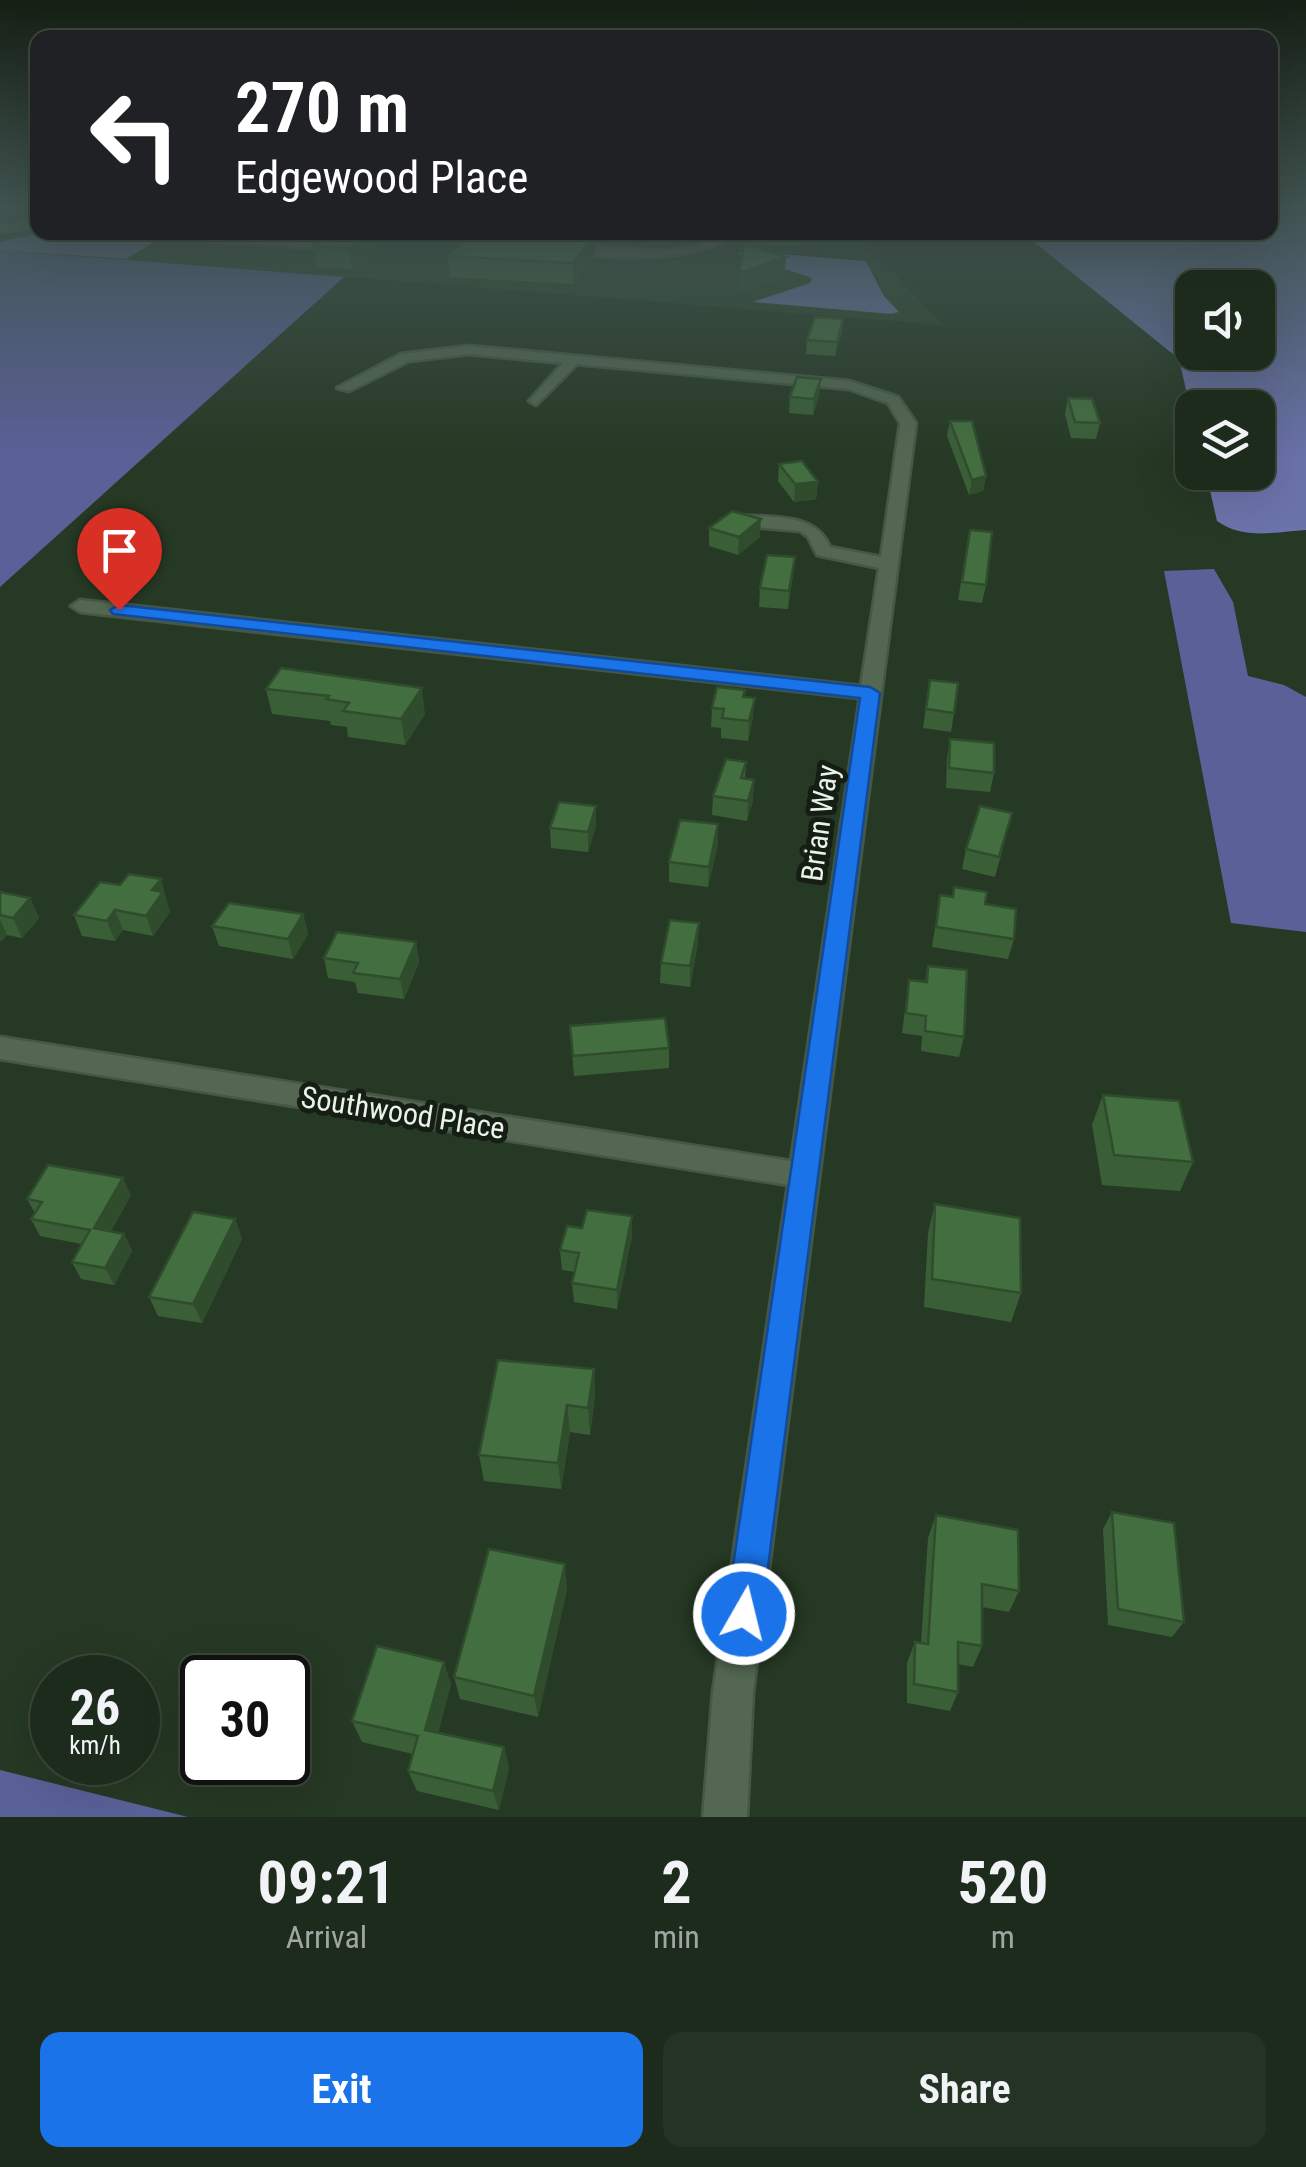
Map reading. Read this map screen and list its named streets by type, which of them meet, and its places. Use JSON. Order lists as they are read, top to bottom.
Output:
{
  "streets": {
    "street": ["Brian Way", "Southwood Place"]
  },
  "crossings": [
    ["Brian Way", "Southwood Place"]
  ],
  "page": {
    "turn": ["270 m", "Edgewood Place"],
    "speed": "26 km/h",
    "limit": "30",
    "eta": [
      "09:21",
      "Arrival",
      "2",
      "min",
      "520",
      "m"
    ],
    "buttons": ["Exit", "Share"]
  }
}
